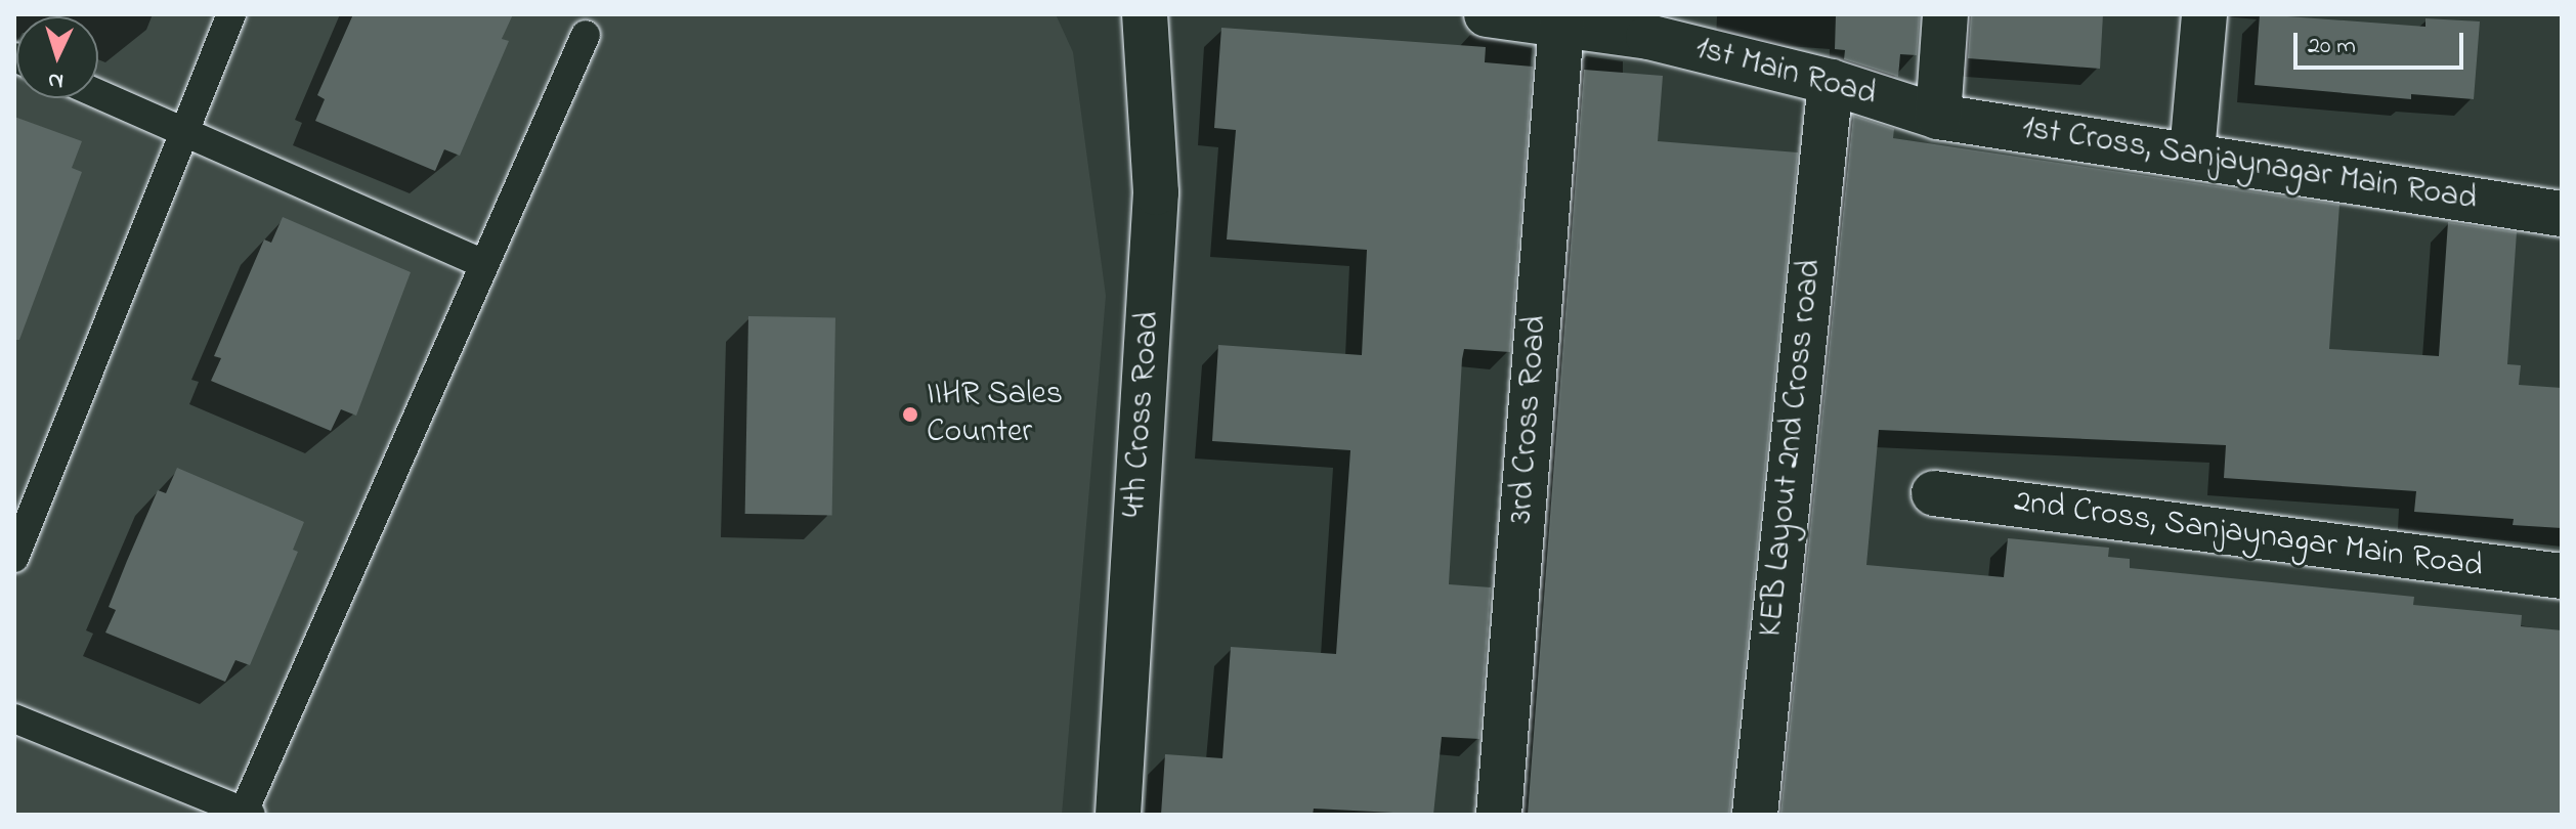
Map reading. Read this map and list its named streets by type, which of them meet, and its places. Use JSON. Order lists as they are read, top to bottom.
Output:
{
  "streets": {
    "street": [
      "1st Main Road",
      "1st Cross, Sanjaynagar Main Road",
      "4th Cross Road",
      "3rd Cross Road",
      "KEB Layout 2nd Cross road",
      "2nd Cross, Sanjaynagar Main Road"
    ]
  },
  "crossings": [
    ["1st Main Road", "1st Cross, Sanjaynagar Main Road"],
    ["1st Main Road", "3rd Cross Road"],
    ["1st Main Road", "KEB Layout 2nd Cross road"]
  ],
  "places": ["IIHR Sales Counter"],
  "scale_bar": "20 m",
  "north": "bottom"
}
